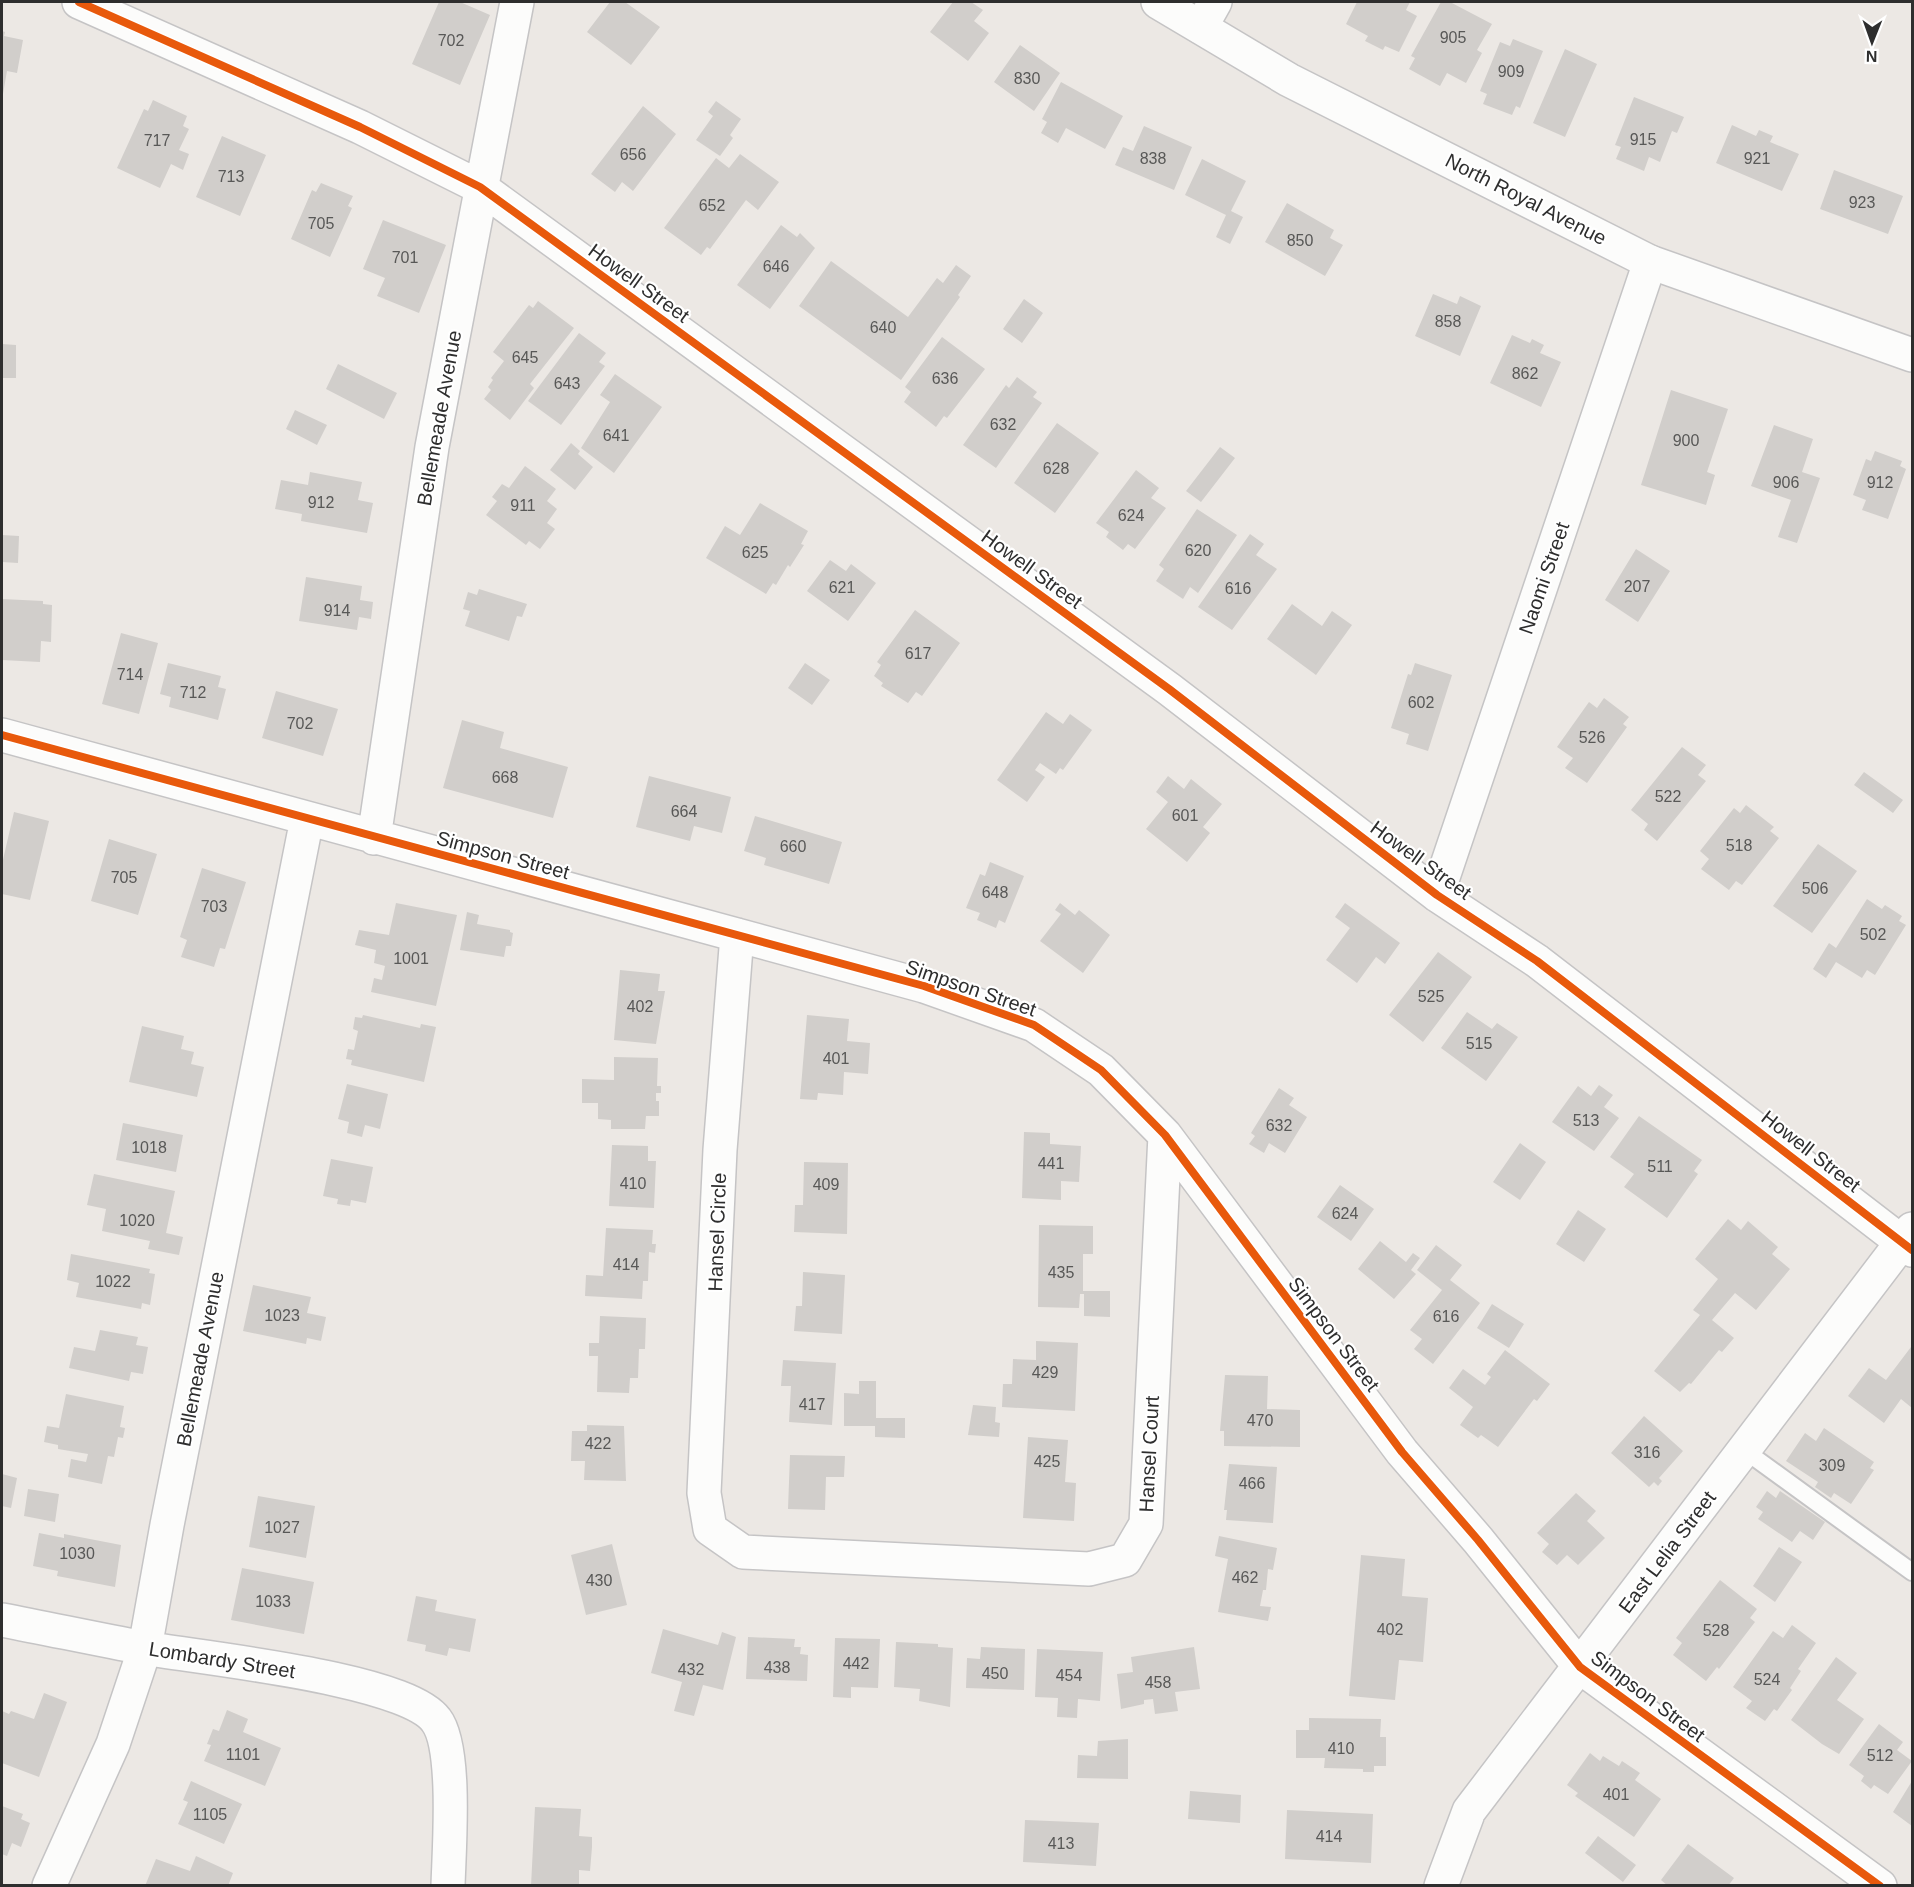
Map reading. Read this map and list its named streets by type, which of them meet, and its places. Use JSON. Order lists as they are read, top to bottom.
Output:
{
  "streets": {
    "street": [
      "North Royal Avenue",
      "Howell Street",
      "Bellemeade Avenue",
      "Naomi Street",
      "Simpson Street",
      "Hansel Circle",
      "Hansel Court",
      "East Lelia Street",
      "Lombardy Street"
    ]
  },
  "crossings": [
    ["North Royal Avenue", "Naomi Street"],
    ["Howell Street", "Bellemeade Avenue"],
    ["Howell Street", "Naomi Street"],
    ["Howell Street", "East Lelia Street"],
    ["Bellemeade Avenue", "Simpson Street"],
    ["Bellemeade Avenue", "Lombardy Street"],
    ["Simpson Street", "Hansel Circle"],
    ["Simpson Street", "Hansel Court"],
    ["Simpson Street", "East Lelia Street"],
    ["Hansel Circle", "Hansel Court"]
  ],
  "house_numbers": [
    "905",
    "702",
    "909",
    "830",
    "915",
    "717",
    "656",
    "838",
    "921",
    "713",
    "923",
    "652",
    "705",
    "850",
    "701",
    "646",
    "858",
    "640",
    "645",
    "862",
    "636",
    "643",
    "632",
    "641",
    "900",
    "628",
    "906",
    "912",
    "912",
    "911",
    "624",
    "620",
    "625",
    "207",
    "621",
    "616",
    "914",
    "617",
    "714",
    "712",
    "602",
    "702",
    "526",
    "668",
    "522",
    "664",
    "601",
    "518",
    "660",
    "705",
    "506",
    "648",
    "703",
    "502",
    "1001",
    "525",
    "402",
    "515",
    "401",
    "513",
    "632",
    "1018",
    "441",
    "511",
    "410",
    "409",
    "624",
    "1020",
    "414",
    "435",
    "1022",
    "1023",
    "616",
    "429",
    "417",
    "470",
    "422",
    "316",
    "425",
    "309",
    "466",
    "1027",
    "1030",
    "462",
    "430",
    "1033",
    "402",
    "528",
    "442",
    "438",
    "432",
    "450",
    "454",
    "524",
    "458",
    "410",
    "1101",
    "512",
    "401",
    "1105",
    "414",
    "413"
  ],
  "north": "bottom"
}
